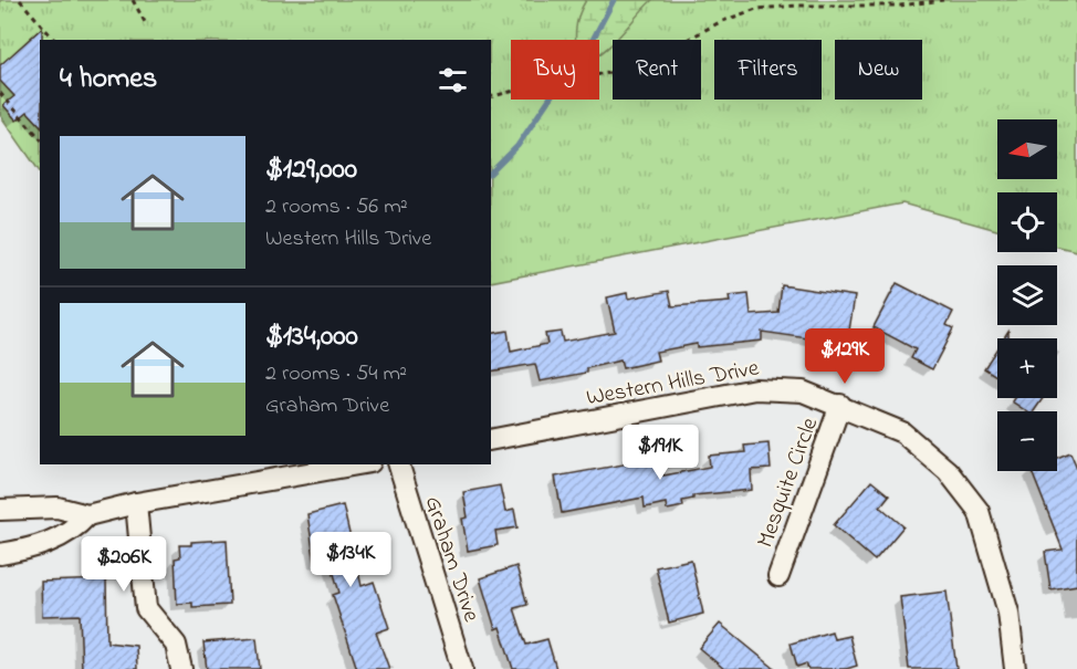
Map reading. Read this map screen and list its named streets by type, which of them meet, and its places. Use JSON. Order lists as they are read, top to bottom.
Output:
{
  "streets": {
    "street": ["Western Hills Drive", "Mesquite Circle", "Graham Drive"]
  },
  "crossings": [
    ["Western Hills Drive", "Mesquite Circle"]
  ],
  "north": "left",
  "page": {
    "chip": [
      "Buy",
      "Rent",
      "Filters",
      "New"
    ],
    "heading": "4 homes",
    "map_buttons": ["+", "−"],
    "list": [
      {
        "name": "$129,000",
        "note": "2 rooms · 56 m² · Western Hills Drive"
      },
      {
        "name": "$134,000",
        "note": "2 rooms · 54 m² · Graham Drive"
      }
    ],
    "price": [
      "$129K",
      "$191K",
      "$134K",
      "$206K"
    ]
  }
}
